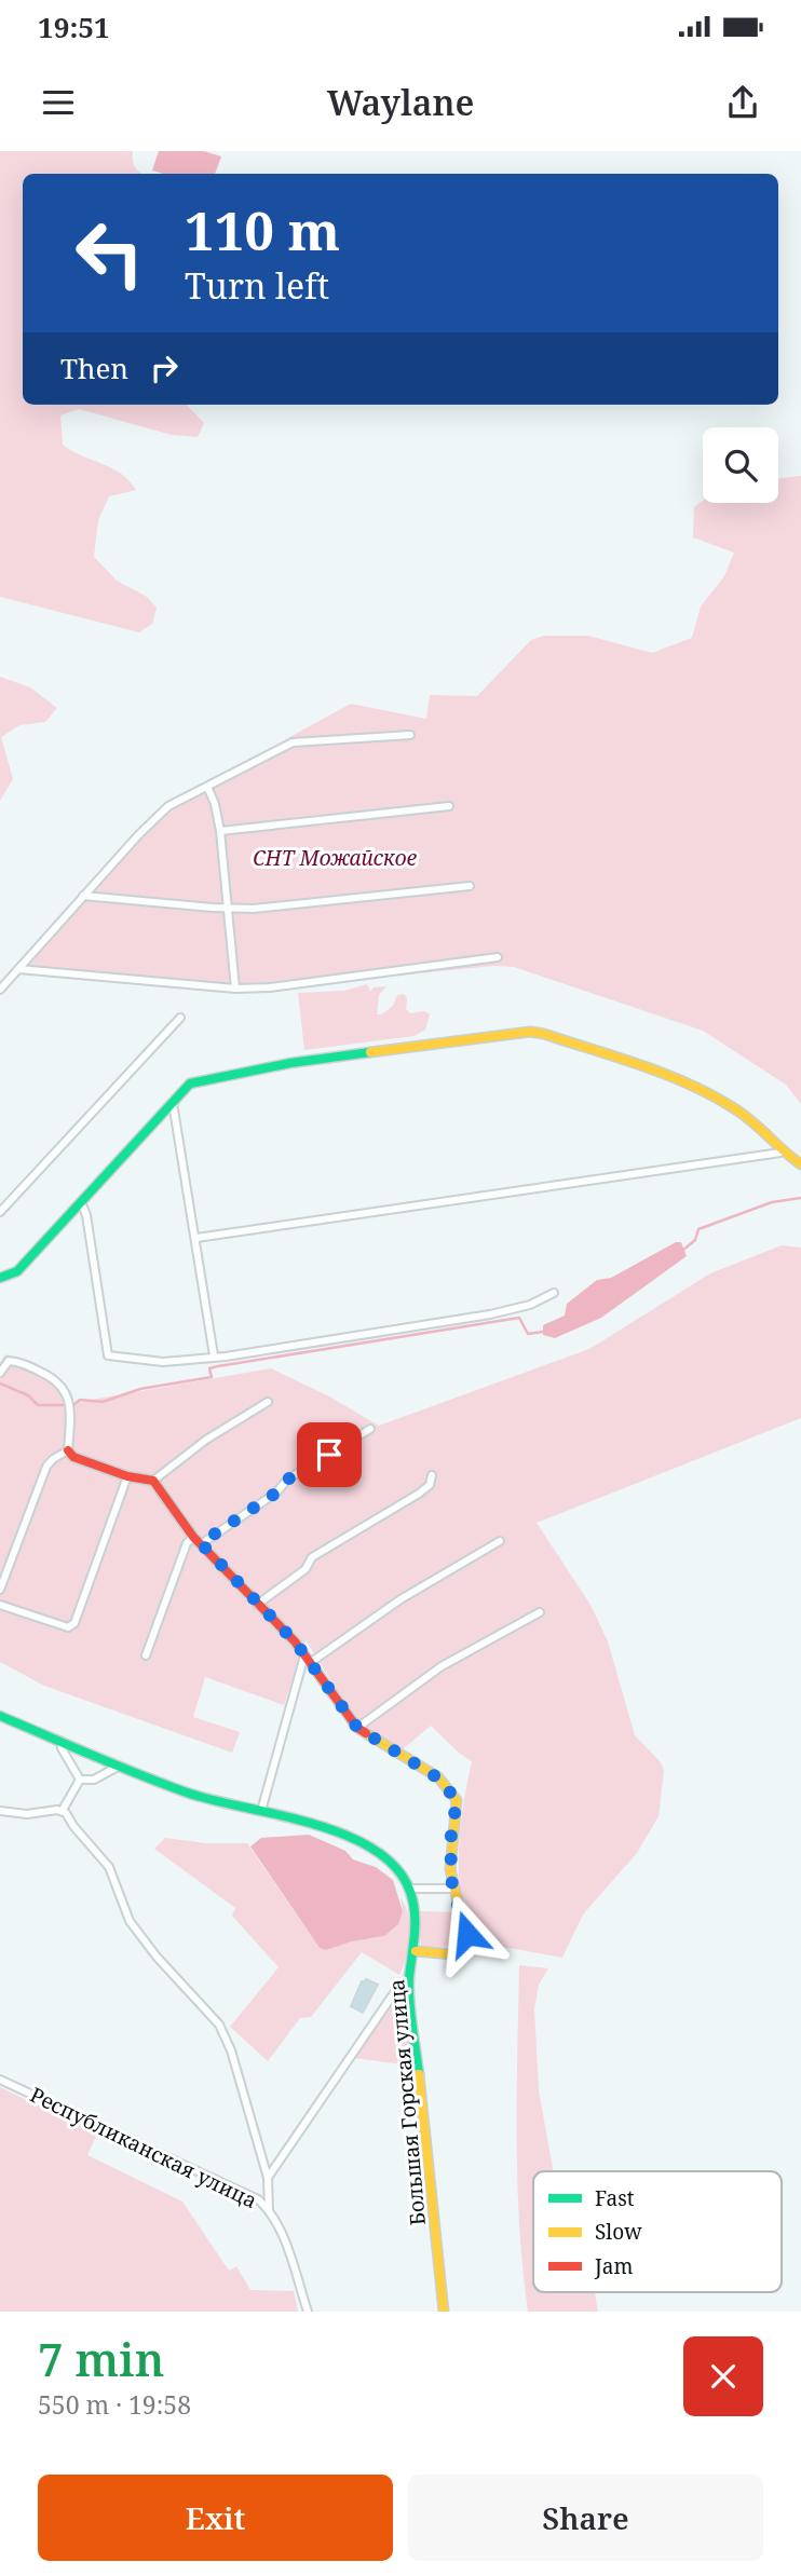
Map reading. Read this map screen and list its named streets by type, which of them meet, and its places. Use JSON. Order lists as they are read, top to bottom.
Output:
{
  "streets": {
    "street": ["Большая Горская улица", "Республиканская улица"]
  },
  "parks": ["СНТ Можайское"],
  "legend": ["Fast", "Slow", "Jam"],
  "page": {
    "status": "19:51",
    "header": "Waylane",
    "turn": ["110 m", "Turn left"],
    "then": "Then",
    "heading": ["7 min", "550 m · 19:58"],
    "buttons": ["Exit", "Share"]
  }
}
